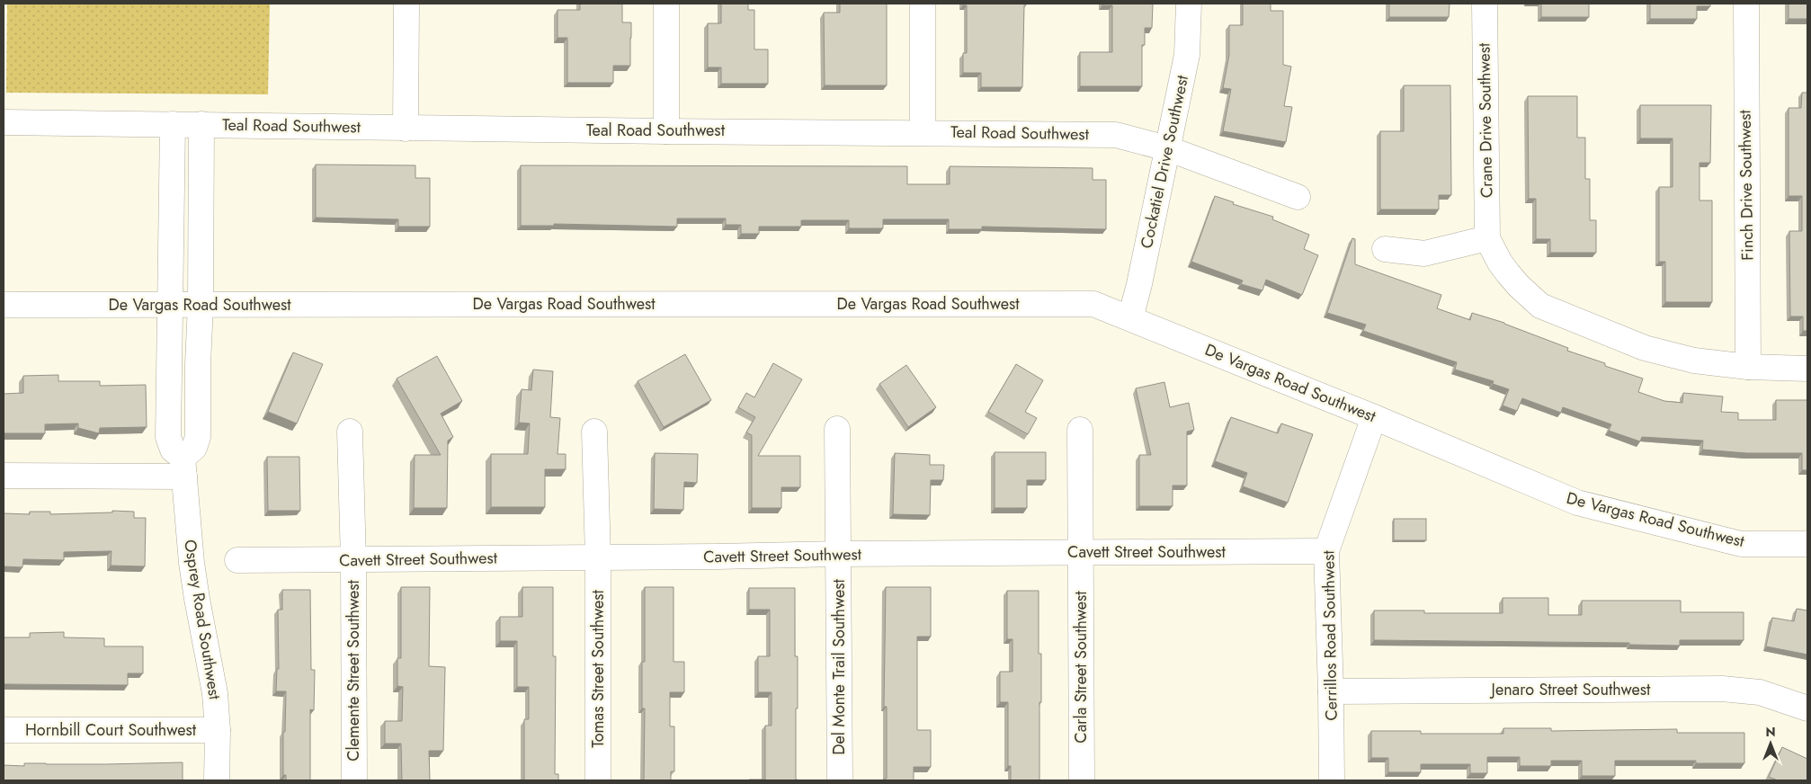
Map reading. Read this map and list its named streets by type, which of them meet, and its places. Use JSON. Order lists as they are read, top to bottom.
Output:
{
  "streets": {
    "street": [
      "Crane Drive Southwest",
      "Teal Road Southwest",
      "Cockatiel Drive Southwest",
      "Finch Drive Southwest",
      "De Vargas Road Southwest",
      "Cavett Street Southwest",
      "Osprey Road Southwest",
      "Cerrillos Road Southwest",
      "Del Monte Trail Southwest",
      "Carla Street Southwest",
      "Tomas Street Southwest",
      "Clemente Street Southwest",
      "Jenaro Street Southwest",
      "Hornbill Court Southwest"
    ]
  },
  "crossings": [
    ["Teal Road Southwest", "Cockatiel Drive Southwest"],
    ["Cockatiel Drive Southwest", "De Vargas Road Southwest"],
    ["De Vargas Road Southwest", "Cerrillos Road Southwest"],
    ["Cavett Street Southwest", "Cerrillos Road Southwest"],
    ["Cavett Street Southwest", "Del Monte Trail Southwest"],
    ["Cavett Street Southwest", "Carla Street Southwest"],
    ["Cavett Street Southwest", "Tomas Street Southwest"],
    ["Cavett Street Southwest", "Clemente Street Southwest"],
    ["Osprey Road Southwest", "Hornbill Court Southwest"],
    ["Cerrillos Road Southwest", "Jenaro Street Southwest"]
  ],
  "north": "top"
}
